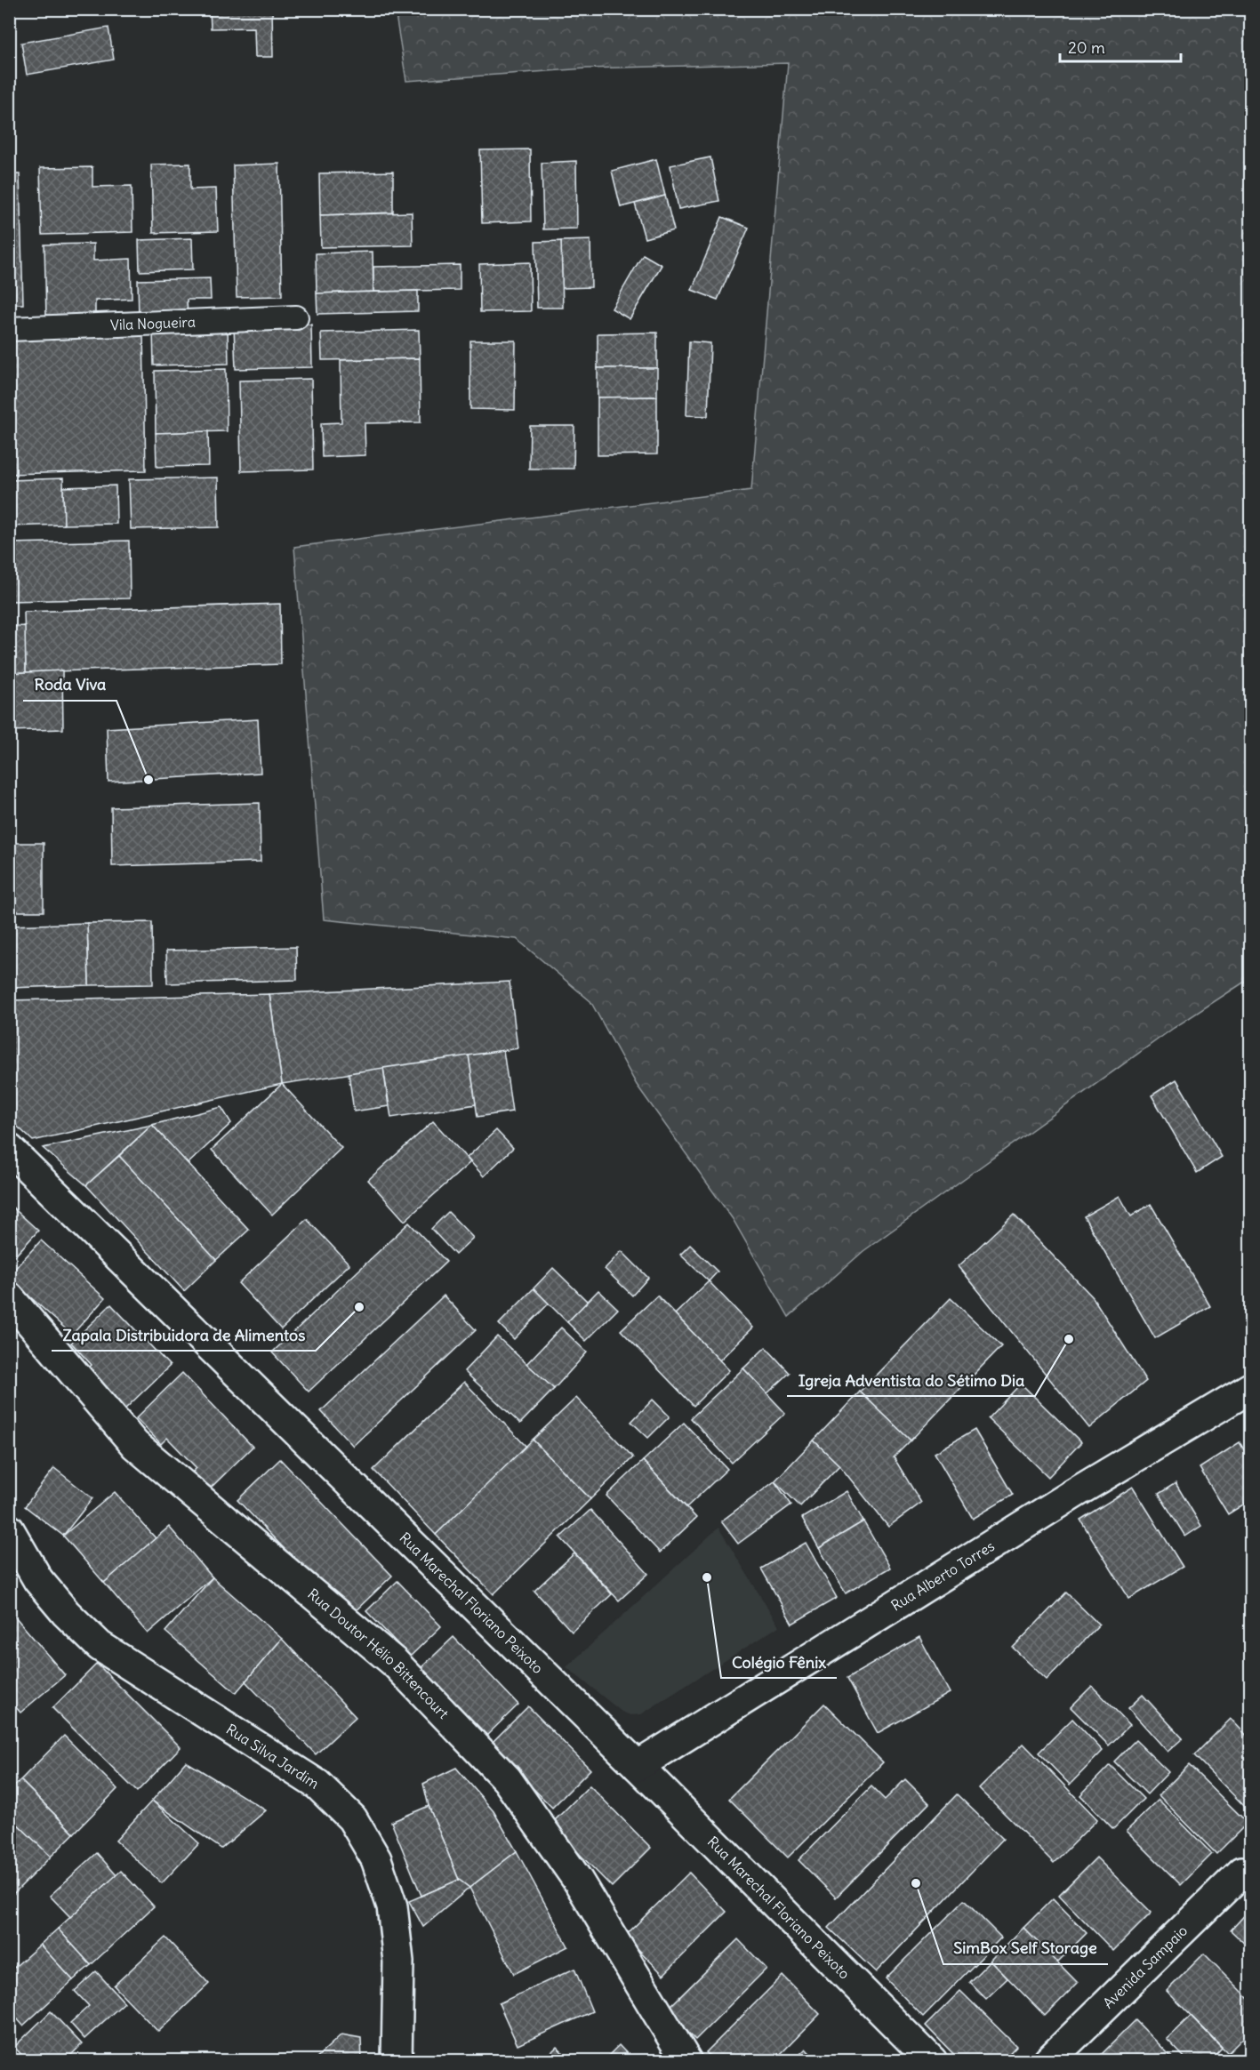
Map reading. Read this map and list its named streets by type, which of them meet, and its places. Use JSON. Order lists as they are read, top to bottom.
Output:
{
  "streets": {
    "street": [
      "Rua Alberto Torres",
      "Rua Marechal Floriano Peixoto",
      "Rua Doutor Hélio Bittencourt",
      "Rua Silva Jardim",
      "Avenida Sampaio"
    ],
    "lane": ["Vila Nogueira"]
  },
  "crossings": [
    ["Rua Alberto Torres", "Rua Marechal Floriano Peixoto"]
  ],
  "places": [
    "Roda Viva",
    "Zapala Distribuidora de Alimentos",
    "Igreja Adventista do Sétimo Dia",
    "Colégio Fênix",
    "SimBox Self Storage"
  ],
  "scale_bar": "20 m"
}
